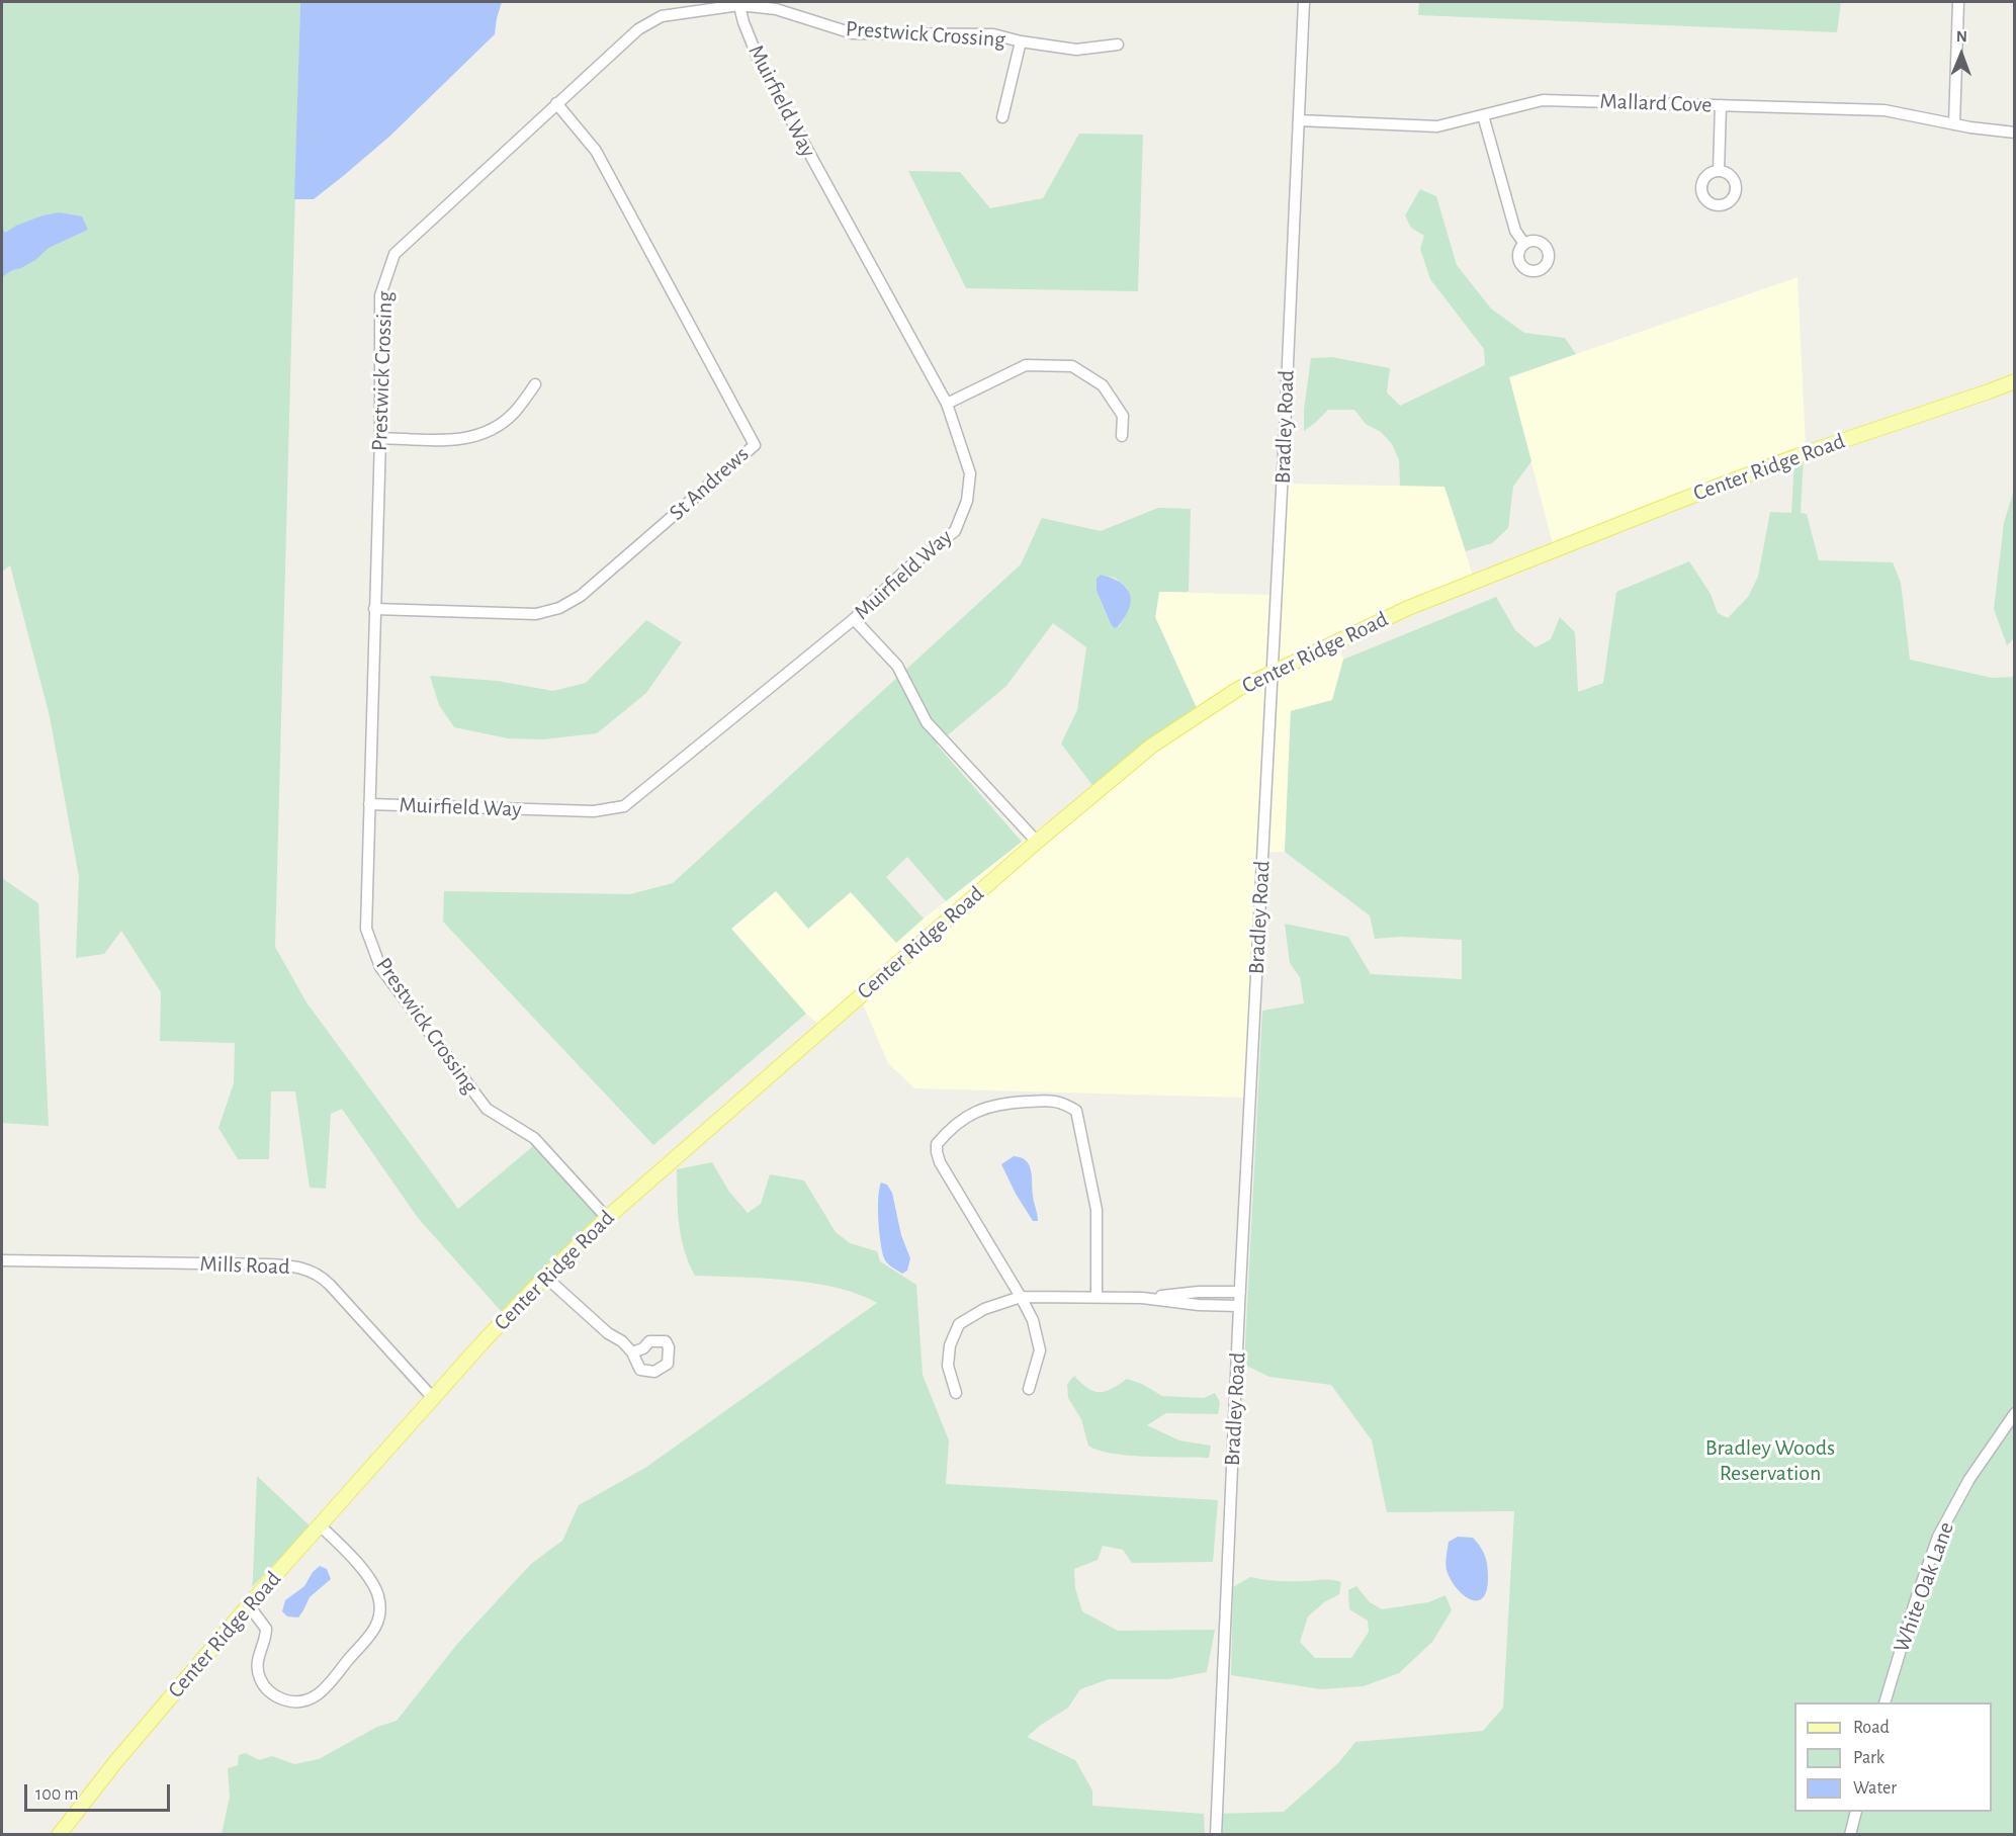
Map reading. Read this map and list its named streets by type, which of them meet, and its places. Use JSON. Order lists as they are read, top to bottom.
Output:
{
  "streets": {
    "main road": ["Center Ridge Road"],
    "street": [
      "Prestwick Crossing",
      "Muirfield Way",
      "Mallard Cove",
      "Bradley Road",
      "St Andrews",
      "Mills Road",
      "White Oak Lane"
    ]
  },
  "crossings": [
    ["Prestwick Crossing", "Muirfield Way"],
    ["Prestwick Crossing", "Center Ridge Road"],
    ["Prestwick Crossing", "St Andrews"],
    ["Mallard Cove", "Bradley Road"],
    ["Bradley Road", "Center Ridge Road"],
    ["Center Ridge Road", "Mills Road"]
  ],
  "parks": ["Bradley Woods Reservation"],
  "legend": ["Road", "Park", "Water"],
  "scale_bar": "100 m",
  "north": "top"
}
